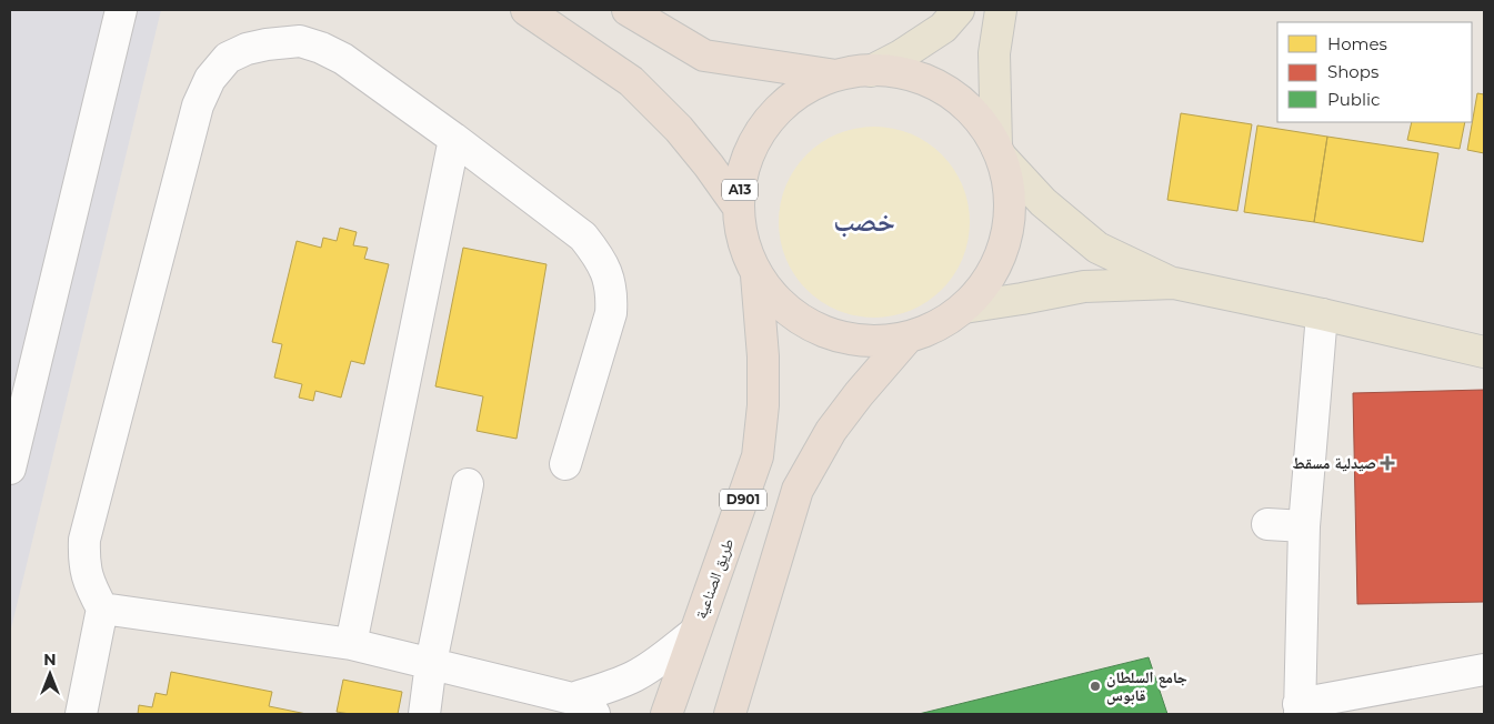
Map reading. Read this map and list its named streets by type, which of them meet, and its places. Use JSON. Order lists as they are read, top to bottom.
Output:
{
  "streets": {
    "highway": ["A13", "D901", "طريق الصناعية"]
  },
  "crossings": [
    ["A13", "طريق الصناعية"]
  ],
  "districts": ["خصب"],
  "places": {
    "health": ["صيدلية مسقط"],
    "other": ["جامع السلطان قابوس"]
  },
  "legend": ["Homes", "Shops", "Public"],
  "north": "top"
}
